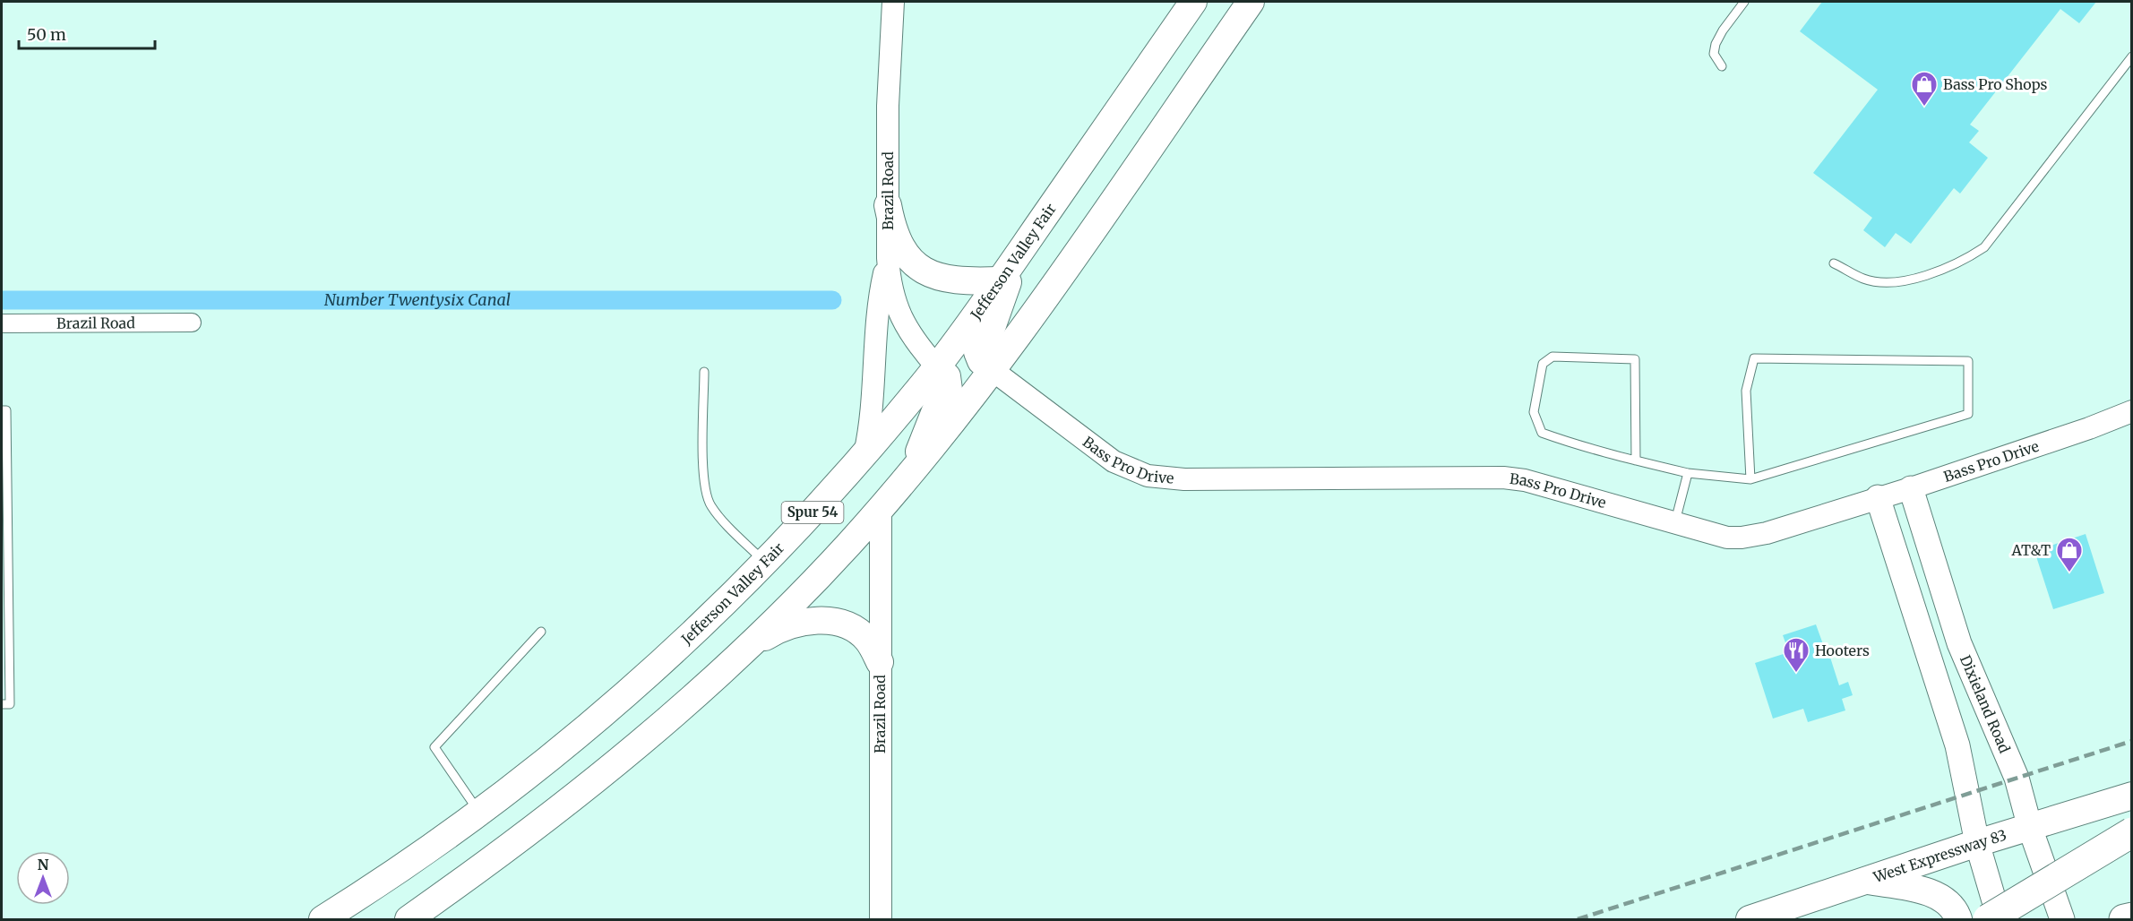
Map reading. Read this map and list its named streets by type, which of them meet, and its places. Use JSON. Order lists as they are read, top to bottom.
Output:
{
  "streets": {
    "main road": [
      "Jefferson Valley Fair",
      "Spur 54",
      "Dixieland Road",
      "West Expressway 83"
    ],
    "street": ["Brazil Road", "Bass Pro Drive"]
  },
  "crossings": [
    ["Brazil Road", "Jefferson Valley Fair"],
    ["Brazil Road", "Spur 54"],
    ["Bass Pro Drive", "Spur 54"],
    ["Bass Pro Drive", "Dixieland Road"],
    ["Dixieland Road", "West Expressway 83"]
  ],
  "water": ["Number Twentysix Canal"],
  "places": {
    "shop": ["Bass Pro Shops", "AT&T"],
    "restaurant": ["Hooters"]
  },
  "scale_bar": "50 m",
  "north": "top"
}
